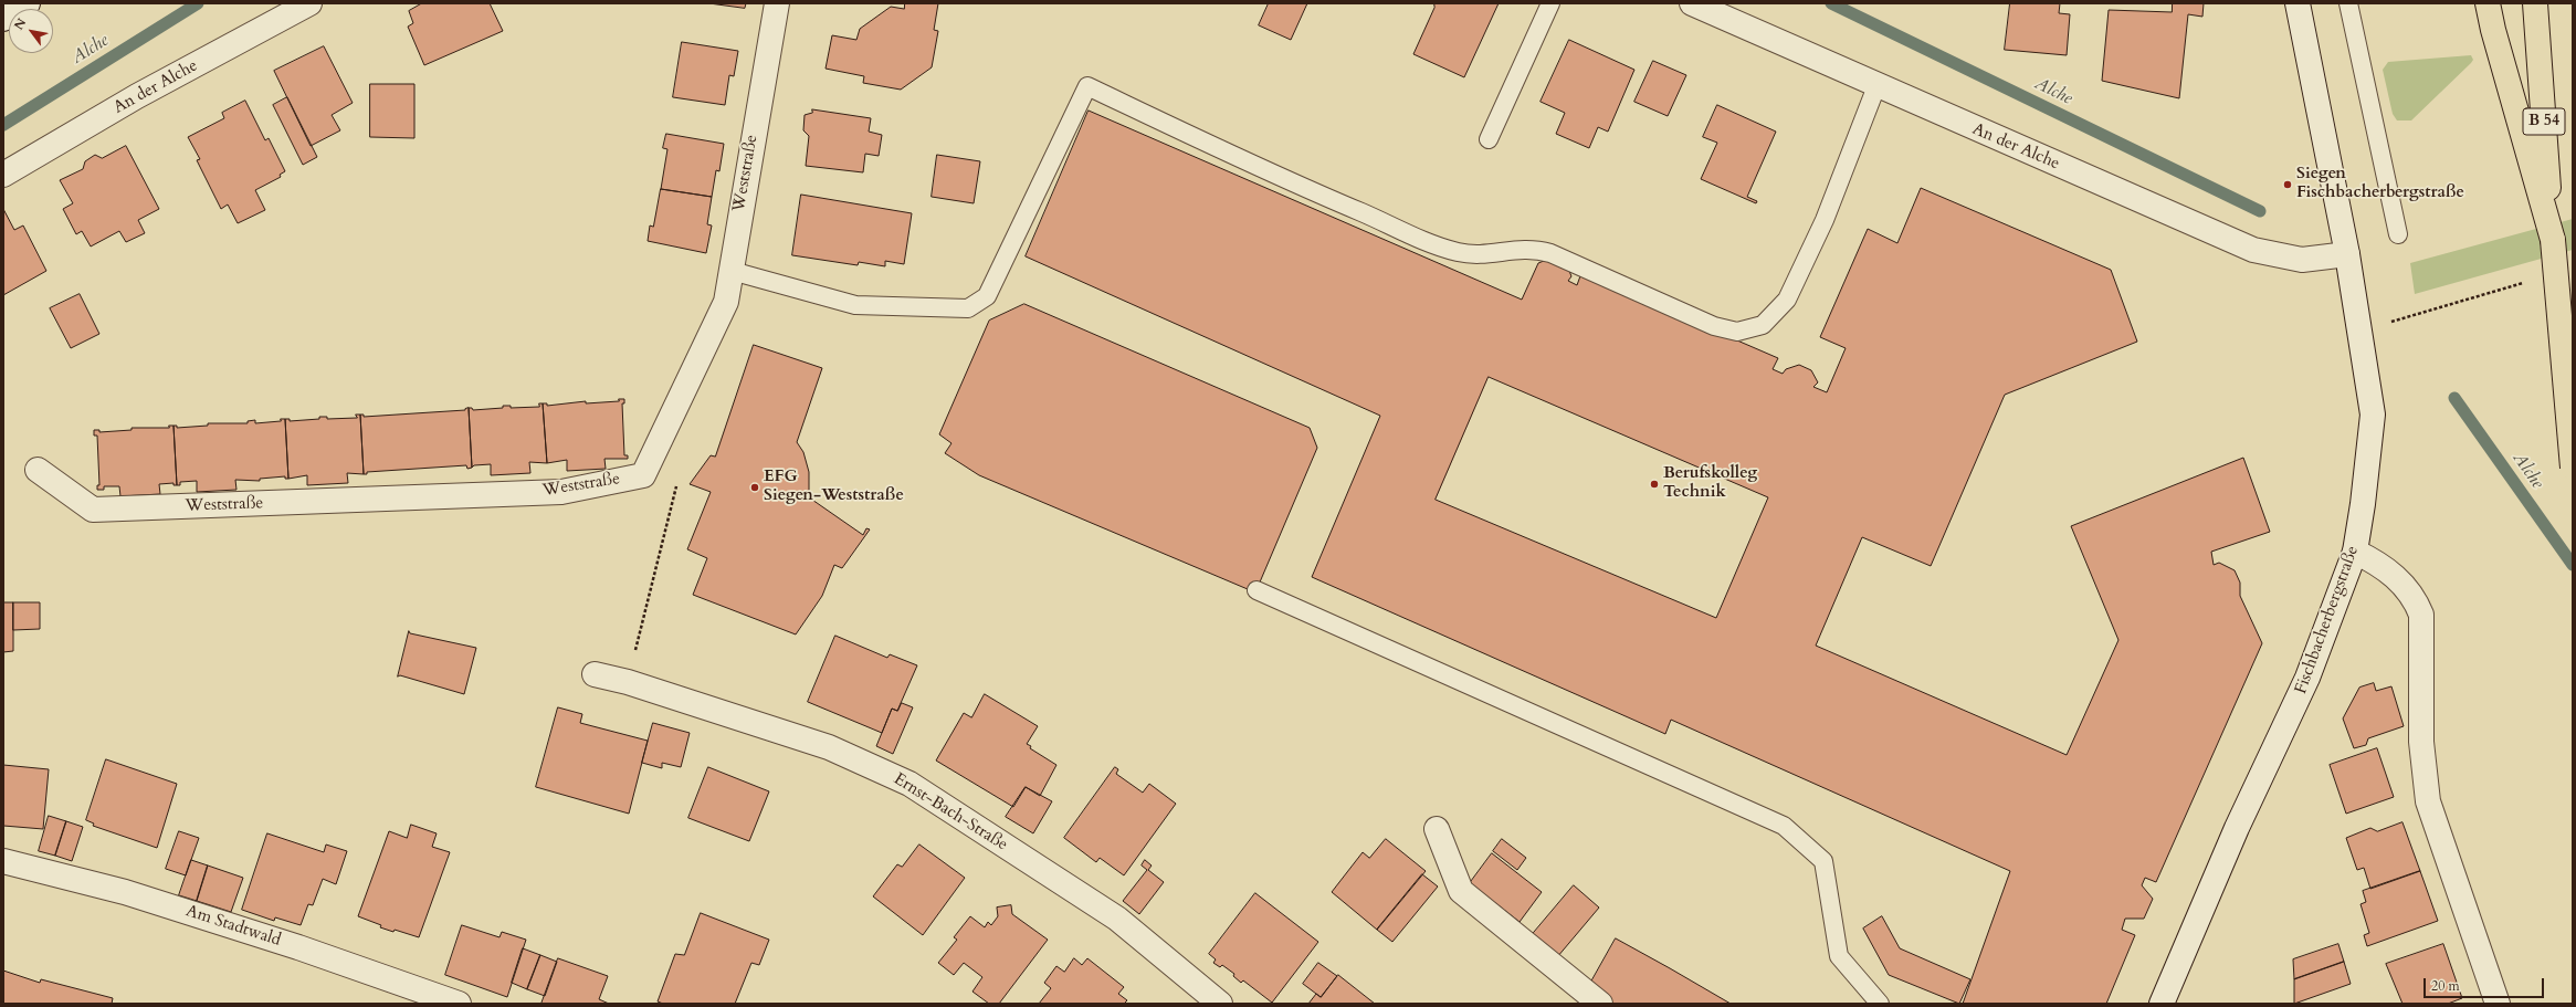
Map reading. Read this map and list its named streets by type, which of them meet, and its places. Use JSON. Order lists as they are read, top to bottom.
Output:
{
  "streets": {
    "highway": ["B 54"],
    "street": [
      "An der Alche",
      "Weststraße",
      "Fischbacherbergstraße",
      "Ernst-Bach-Straße",
      "Am Stadtwald"
    ]
  },
  "crossings": [
    ["An der Alche", "Fischbacherbergstraße"]
  ],
  "water": ["Alche"],
  "places": ["Siegen Fischbacherbergstraße", "Berufskolleg Technik", "EFG Siegen-Weststraße"],
  "scale_bar": "20 m",
  "north": "top left"
}
